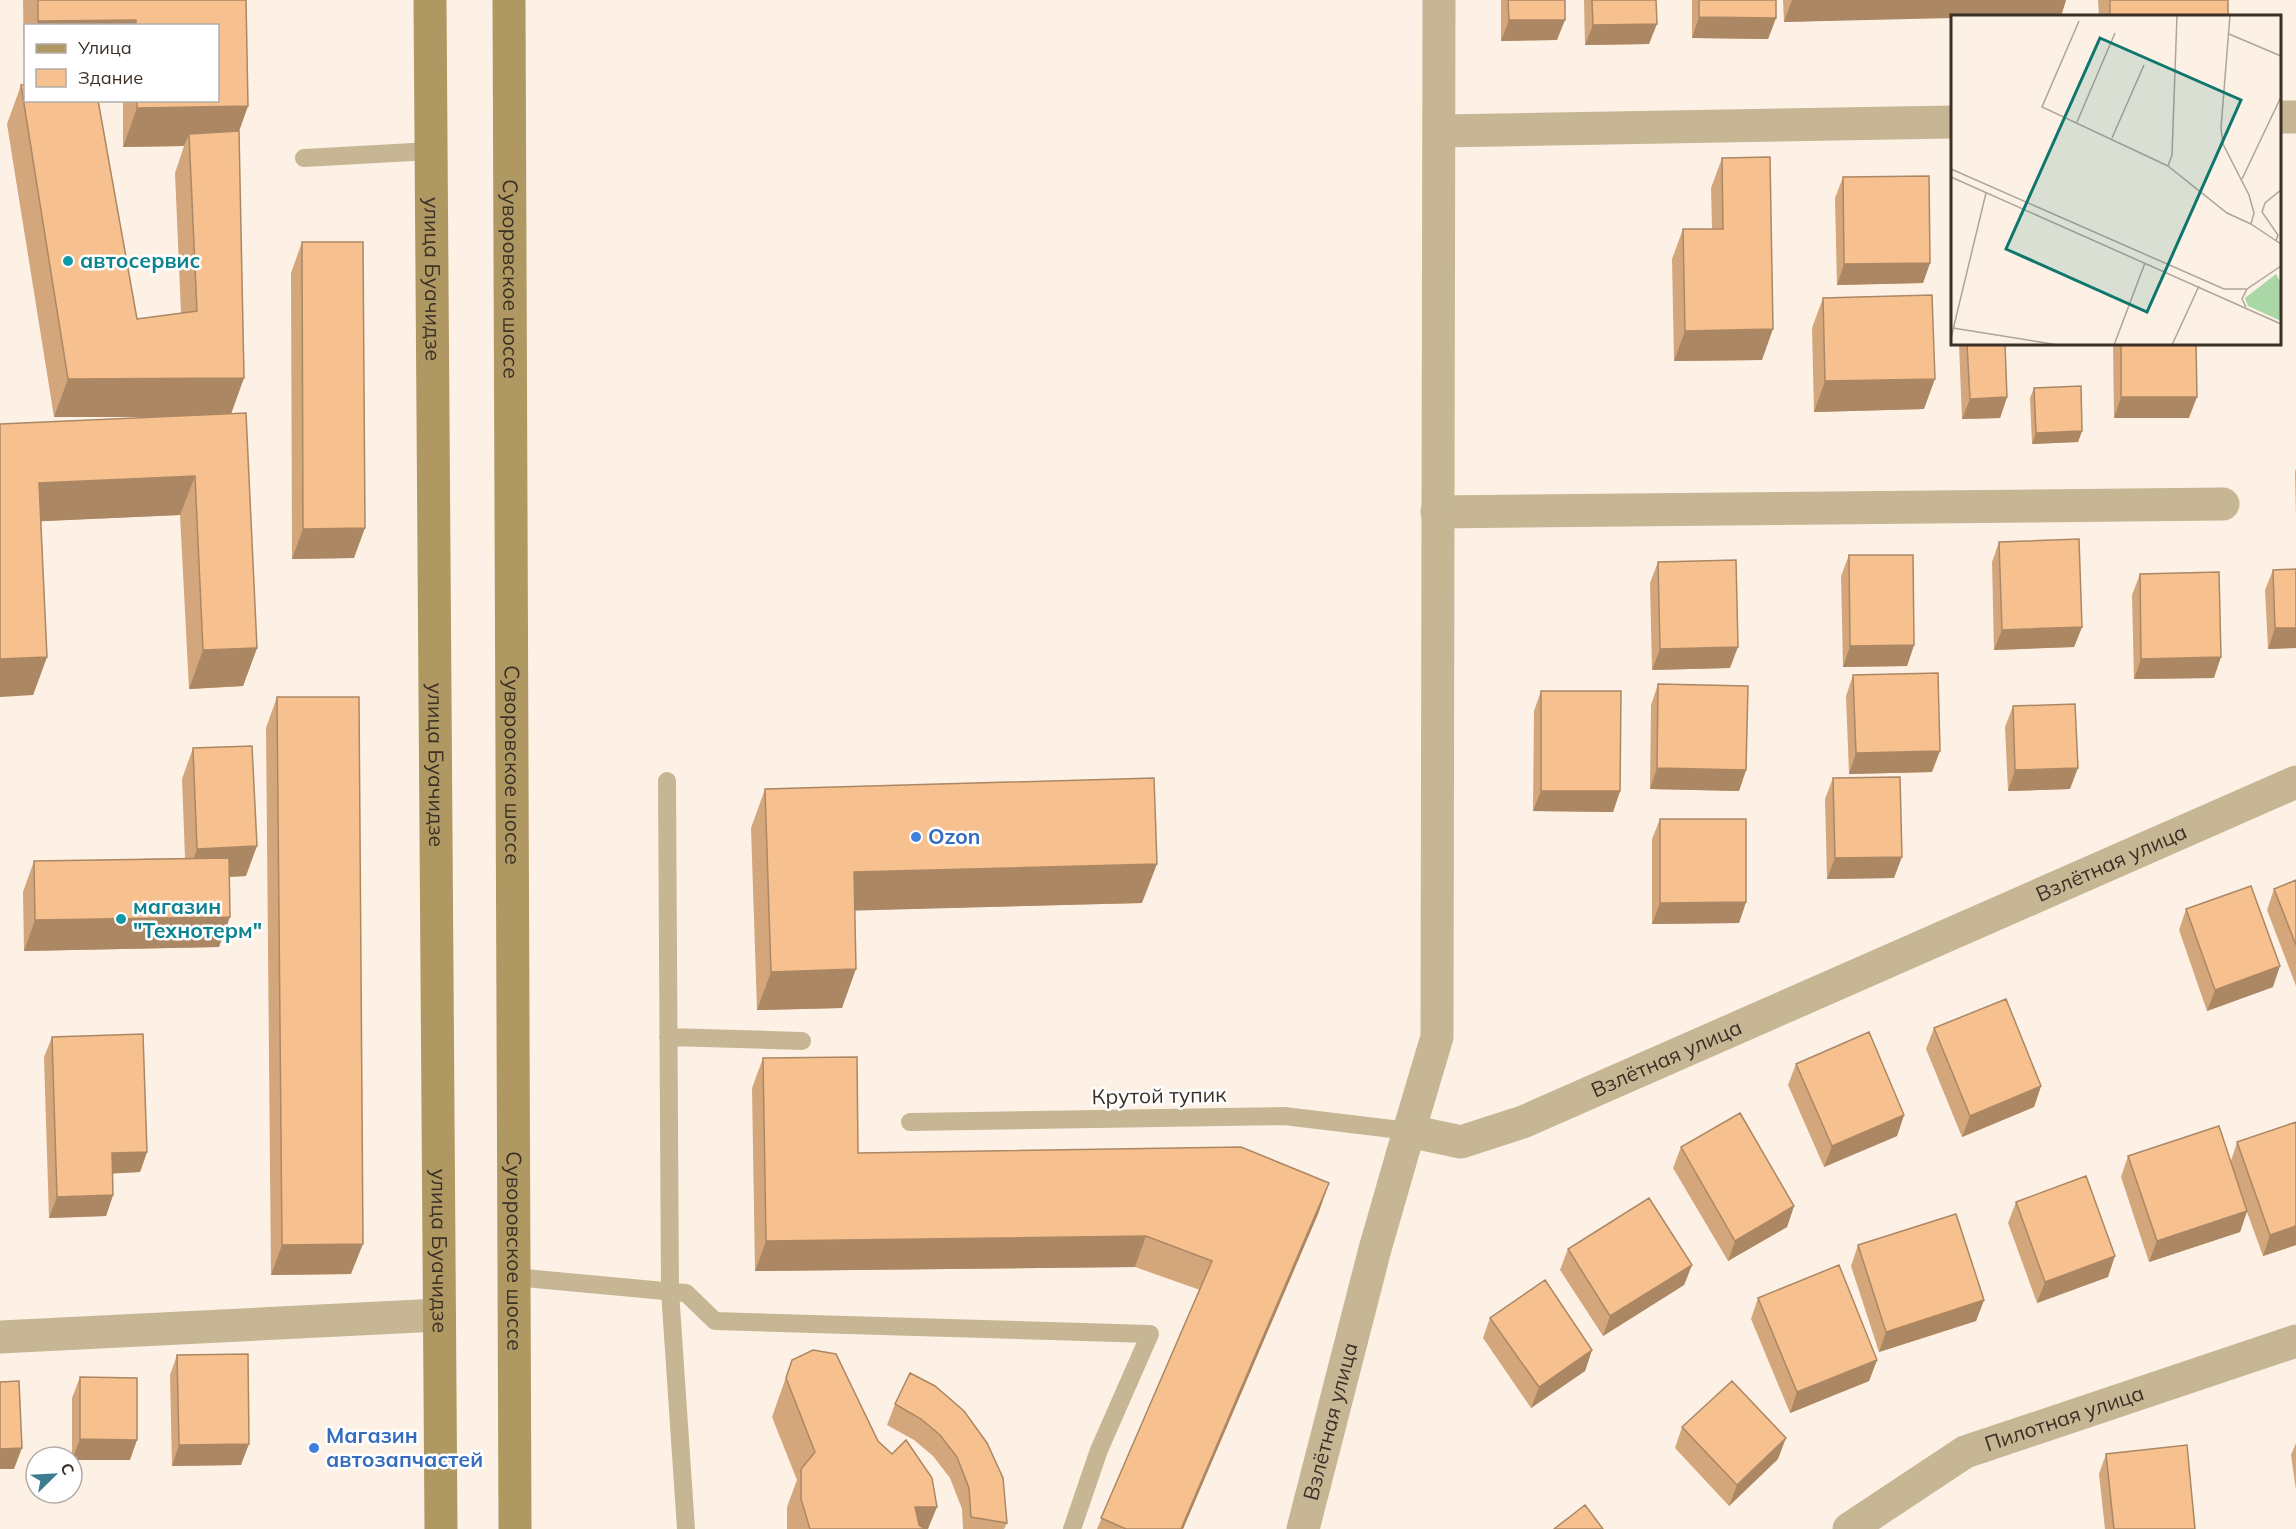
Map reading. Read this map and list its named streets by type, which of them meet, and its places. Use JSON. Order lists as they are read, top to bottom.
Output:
{
  "streets": {
    "main road": ["улица Буачидзе", "Суворовское шоссе"],
    "street": ["Взлётная улица", "Пилотная улица"],
    "lane": ["Крутой тупик"]
  },
  "crossings": [
    ["Взлётная улица", "Крутой тупик"]
  ],
  "places": [
    "автосервис",
    "Ozon",
    "магазин \"Технотерм\"",
    "Магазин автозапчастей"
  ],
  "legend": ["Улица", "Здание"],
  "north": "top right"
}
